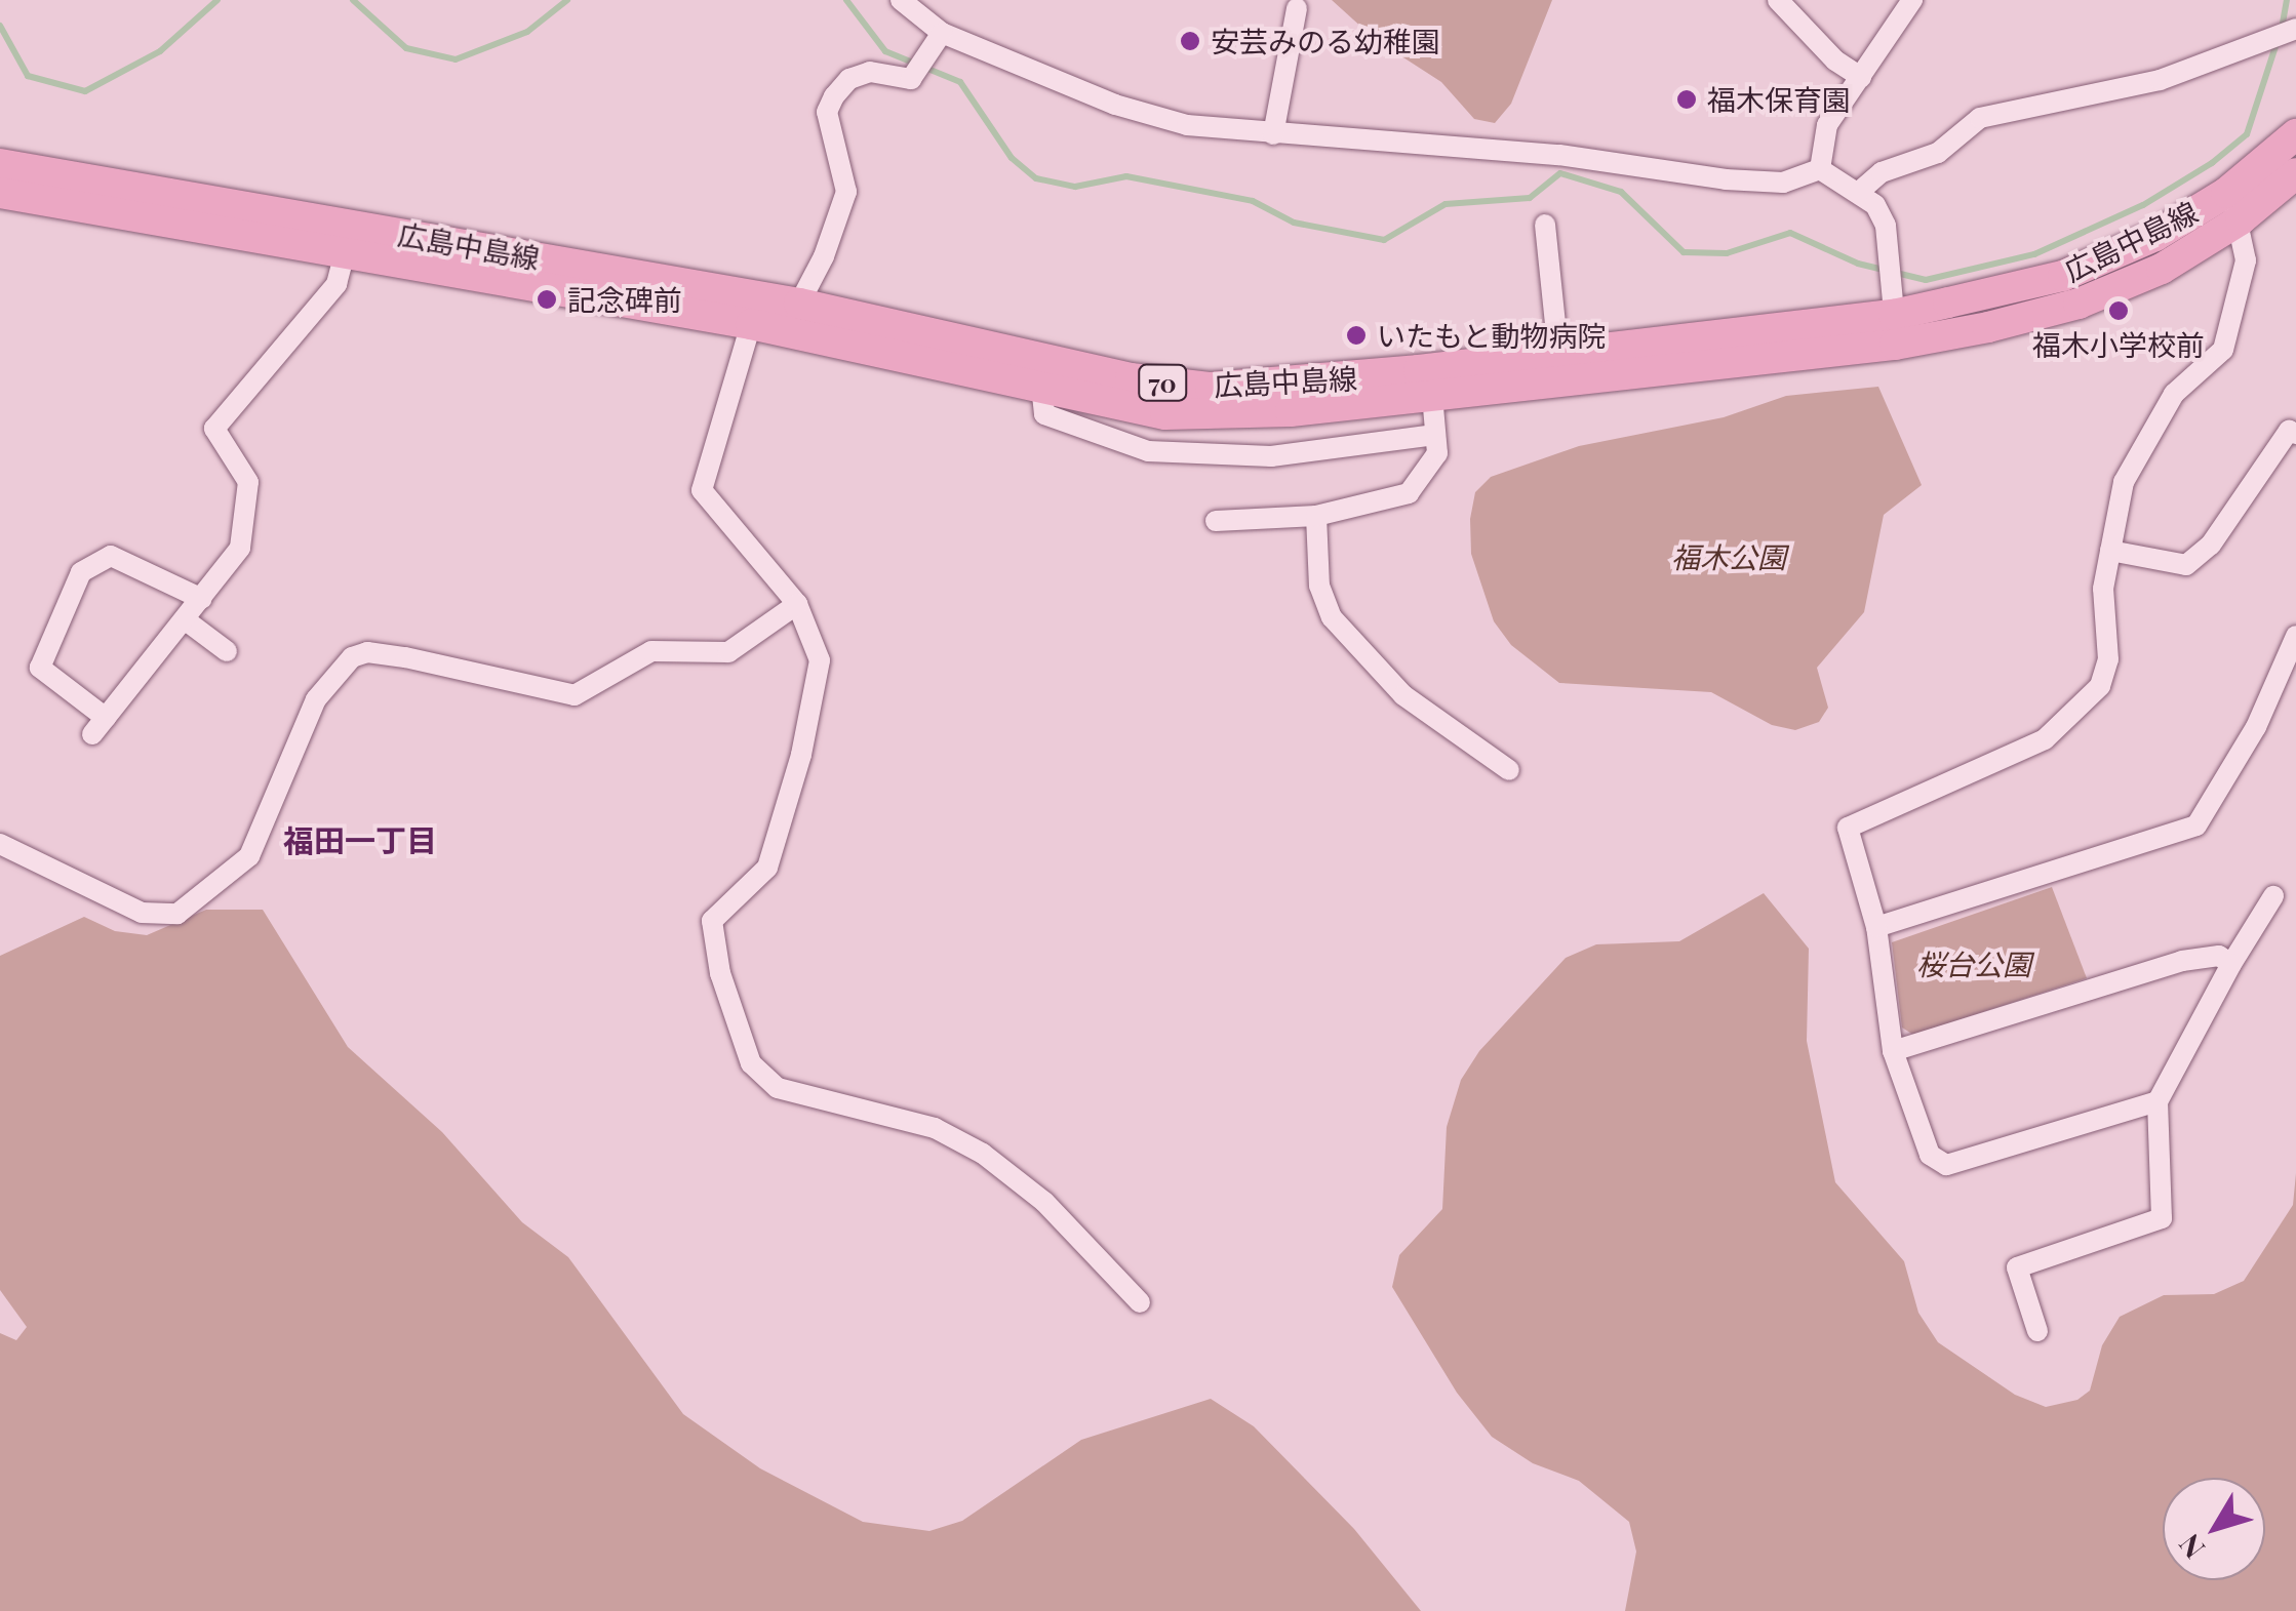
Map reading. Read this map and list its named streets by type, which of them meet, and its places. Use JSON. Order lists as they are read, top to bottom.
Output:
{
  "streets": {
    "main road": ["広島中島線", "70"]
  },
  "districts": ["福田一丁目"],
  "parks": ["福木公園", "桜台公園"],
  "places": [
    "安芸みのる幼稚園",
    "福木保育園",
    "記念碑前",
    "福木小学校前",
    "いたもと動物病院"
  ],
  "north": "bottom left"
}
